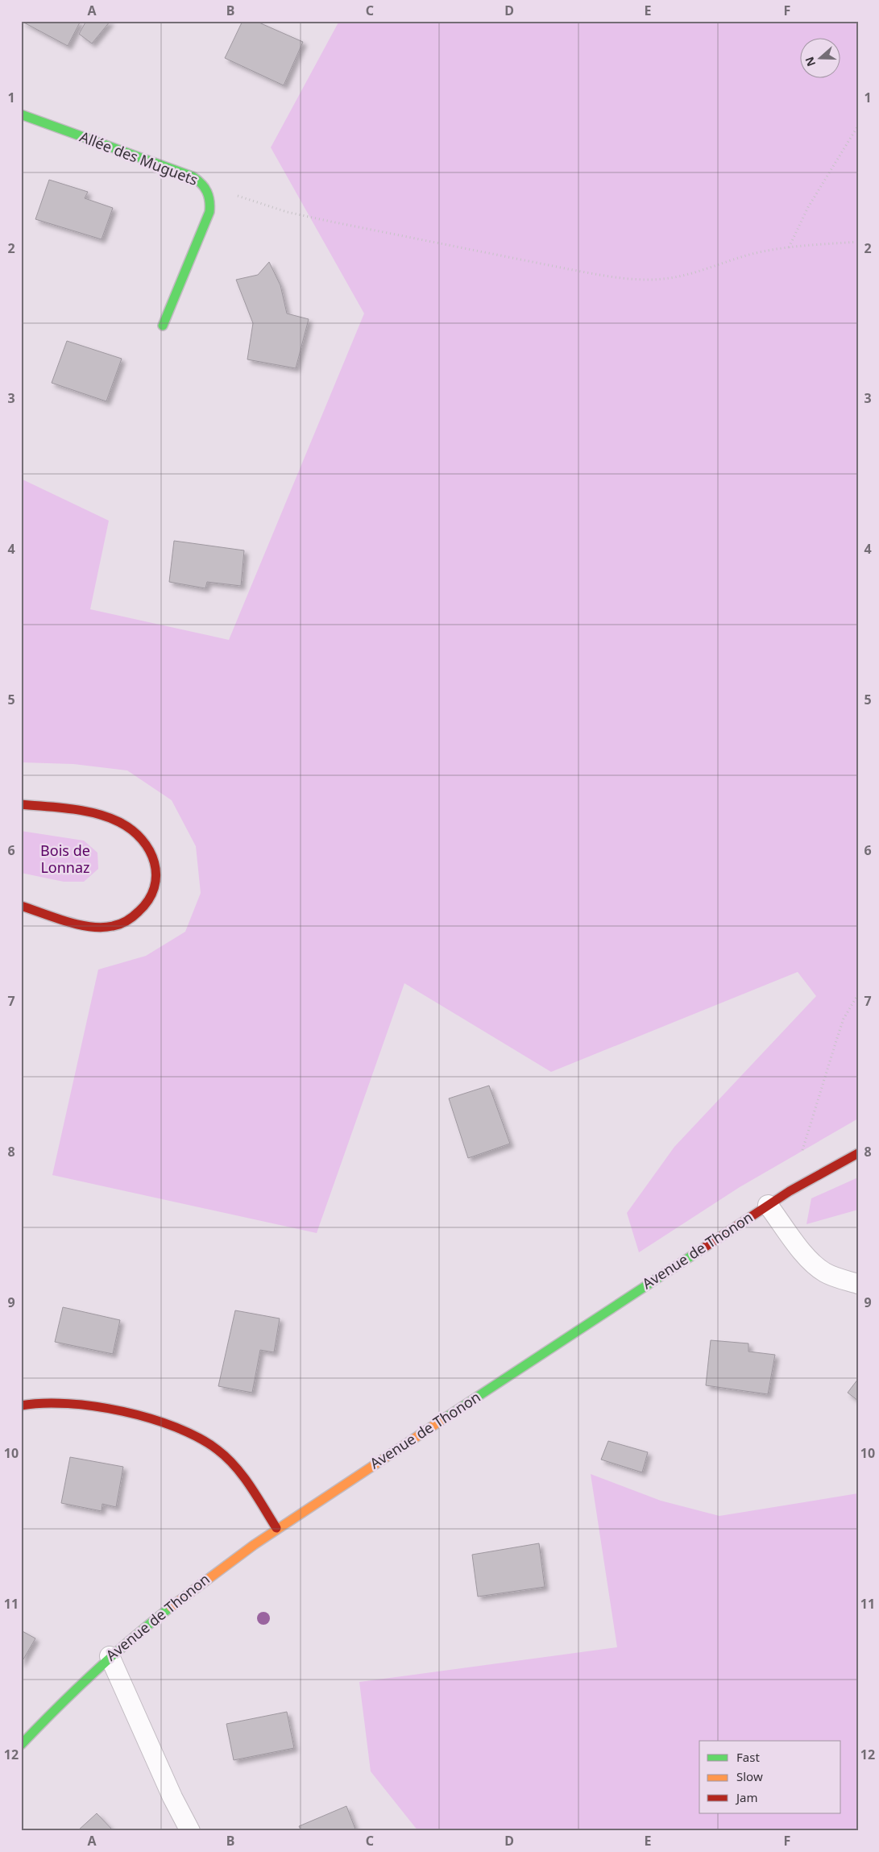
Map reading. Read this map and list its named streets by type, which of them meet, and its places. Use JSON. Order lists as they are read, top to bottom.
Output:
{
  "streets": {
    "main road": ["Allée des Muguets", "Avenue de Thonon"]
  },
  "parks": ["Bois de Lonnaz"],
  "legend": ["Fast", "Slow", "Jam"],
  "north": "left",
  "grid": {
    "columns": [
      "A",
      "B",
      "C",
      "D",
      "E",
      "F"
    ],
    "rows": [
      "1",
      "2",
      "3",
      "4",
      "5",
      "6",
      "7",
      "8",
      "9",
      "10",
      "11",
      "12"
    ]
  }
}
